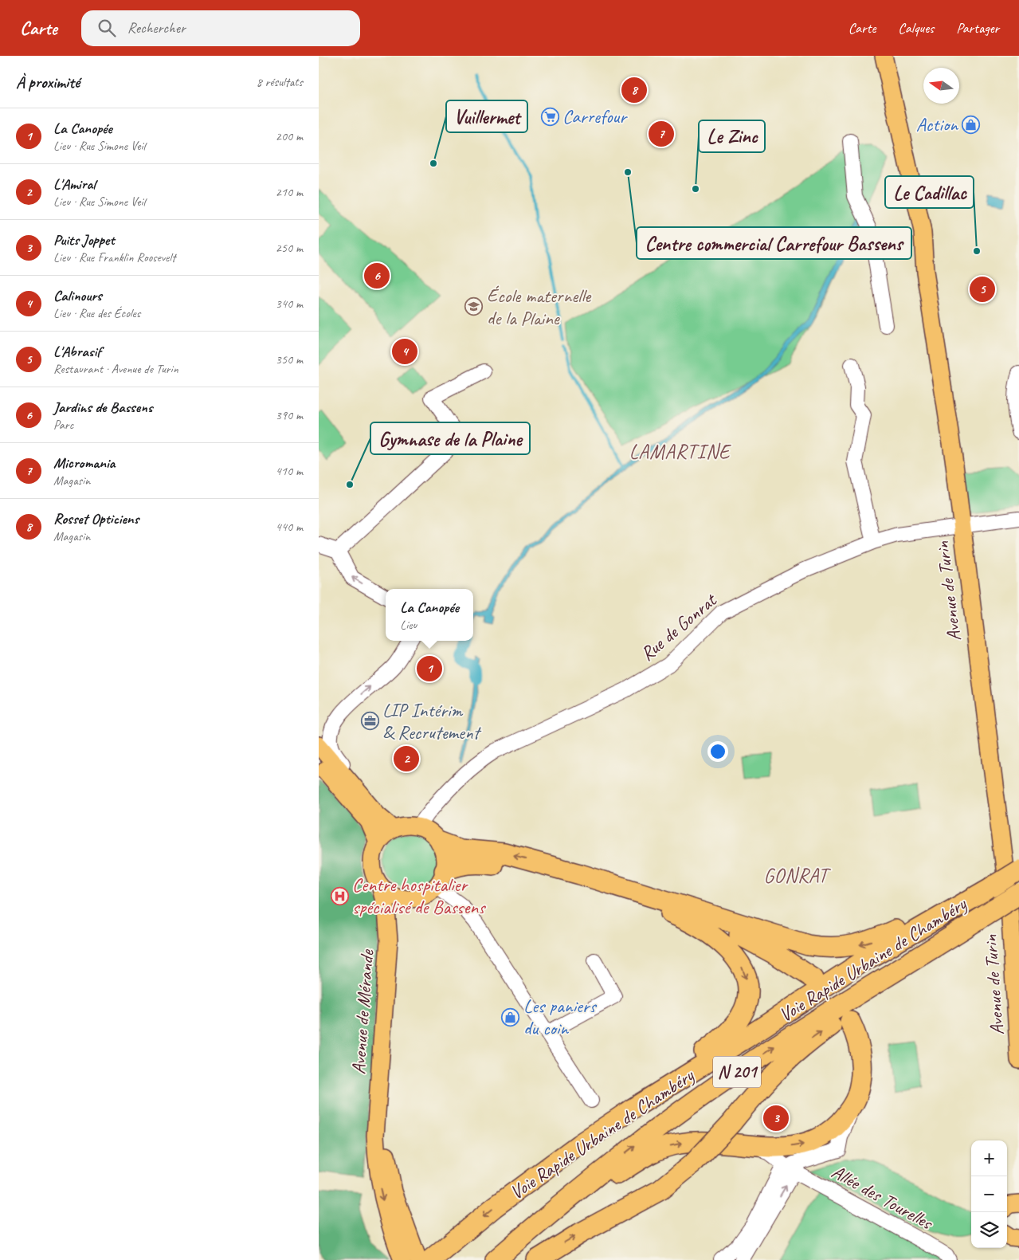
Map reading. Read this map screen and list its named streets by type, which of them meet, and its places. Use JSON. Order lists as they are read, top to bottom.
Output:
{
  "streets": {
    "highway": ["Voie Rapide Urbaine de Chambéry", "N 201"],
    "main road": ["Avenue de Turin", "Avenue de Mérande"],
    "street": ["Rue de Gonrat", "Allée des Tourelles"]
  },
  "crossings": [
    ["Avenue de Turin", "Rue de Gonrat"],
    ["Avenue de Turin", "Voie Rapide Urbaine de Chambéry"],
    ["Rue de Gonrat", "Avenue de Mérande"],
    ["Voie Rapide Urbaine de Chambéry", "Avenue de Mérande"],
    ["Voie Rapide Urbaine de Chambéry", "N 201"]
  ],
  "districts": ["LAMARTINE", "GONRAT"],
  "places": {
    "supermarket": ["Carrefour"],
    "shop": ["Action", "Les paniers du coin"],
    "other": [
      "Vuillermet",
      "Centre commercial Carrefour Bassens",
      "Le Zinc",
      "Le Cadillac",
      "Gymnase de la Plaine"
    ],
    "school or university": ["École maternelle de la Plaine"],
    "office": ["LIP Intérim & Recrutement"],
    "hospital": ["Centre hospitalier spécialisé de Bassens"]
  },
  "north": "left",
  "page": {
    "header": "Carte",
    "search": "Rechercher",
    "nav": ["Carte", "Calques", "Partager"],
    "heading": ["À proximité", "8 résultats"],
    "pins": [
      "8",
      "7",
      "6",
      "5",
      "4",
      "1",
      "2",
      "3"
    ],
    "list": [
      {
        "mark": "1",
        "name": "La Canopée",
        "note": "Lieu · Rue Simone Veil",
        "value": "200 m"
      },
      {
        "mark": "2",
        "name": "L'Amiral",
        "note": "Lieu · Rue Simone Veil",
        "value": "210 m"
      },
      {
        "mark": "3",
        "name": "Puits Joppet",
        "note": "Lieu · Rue Franklin Roosevelt",
        "value": "250 m"
      },
      {
        "mark": "4",
        "name": "Calinours",
        "note": "Lieu · Rue des Écoles",
        "value": "340 m"
      },
      {
        "mark": "5",
        "name": "L'Abrasif",
        "note": "Restaurant · Avenue de Turin",
        "value": "350 m"
      },
      {
        "mark": "6",
        "name": "Jardins de Bassens",
        "note": "Parc",
        "value": "390 m"
      },
      {
        "mark": "7",
        "name": "Micromania",
        "note": "Magasin",
        "value": "410 m"
      },
      {
        "mark": "8",
        "name": "Rosset Opticiens",
        "note": "Magasin",
        "value": "440 m"
      }
    ],
    "popup": ["La Canopée", "Lieu"],
    "map_buttons": ["+", "−"]
  }
}
